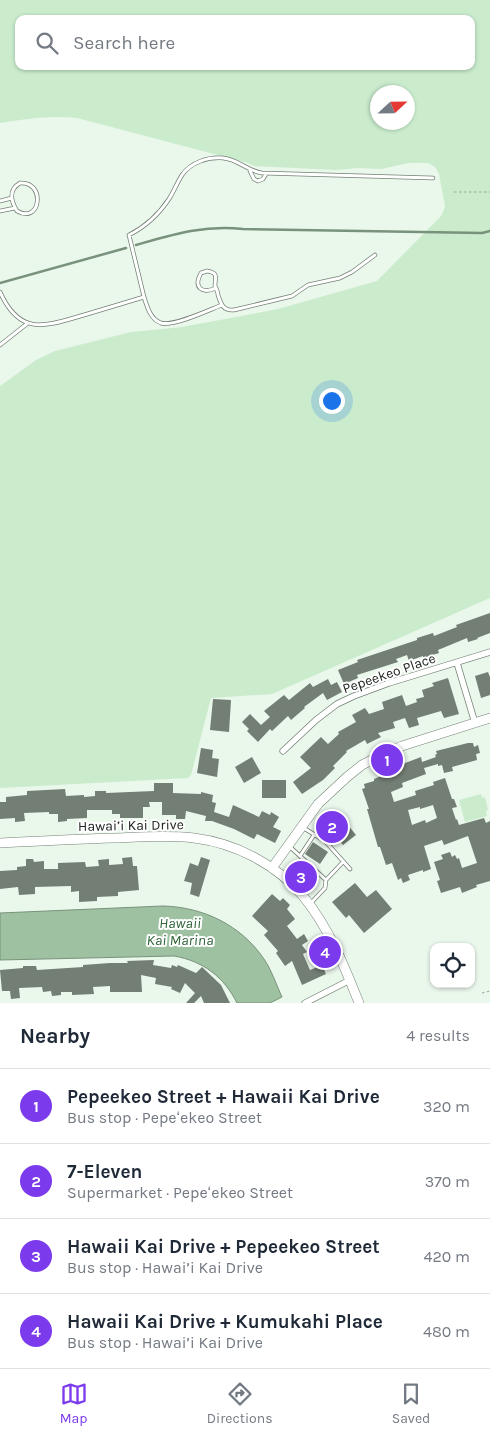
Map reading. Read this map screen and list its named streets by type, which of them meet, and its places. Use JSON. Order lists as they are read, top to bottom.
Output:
{
  "streets": {
    "main road": ["Hawai’i Kai Drive"],
    "street": ["Pepeekeo Place"]
  },
  "water": ["Hawaii Kai Marina"],
  "north": "right",
  "page": {
    "search": "Search here",
    "pins": [
      "1",
      "2",
      "3",
      "4"
    ],
    "heading": ["Nearby", "4 results"],
    "list": [
      {
        "mark": "1",
        "name": "Pepeekeo Street + Hawaii Kai Drive",
        "note": "Bus stop · Pepeʻekeo Street",
        "value": "320 m"
      },
      {
        "mark": "2",
        "name": "7-Eleven",
        "note": "Supermarket · Pepeʻekeo Street",
        "value": "370 m"
      },
      {
        "mark": "3",
        "name": "Hawaii Kai Drive + Pepeekeo Street",
        "note": "Bus stop · Hawai’i Kai Drive",
        "value": "420 m"
      },
      {
        "mark": "4",
        "name": "Hawaii Kai Drive + Kumukahi Place",
        "note": "Bus stop · Hawai’i Kai Drive",
        "value": "480 m"
      }
    ],
    "nav": ["Map", "Directions", "Saved"]
  }
}
